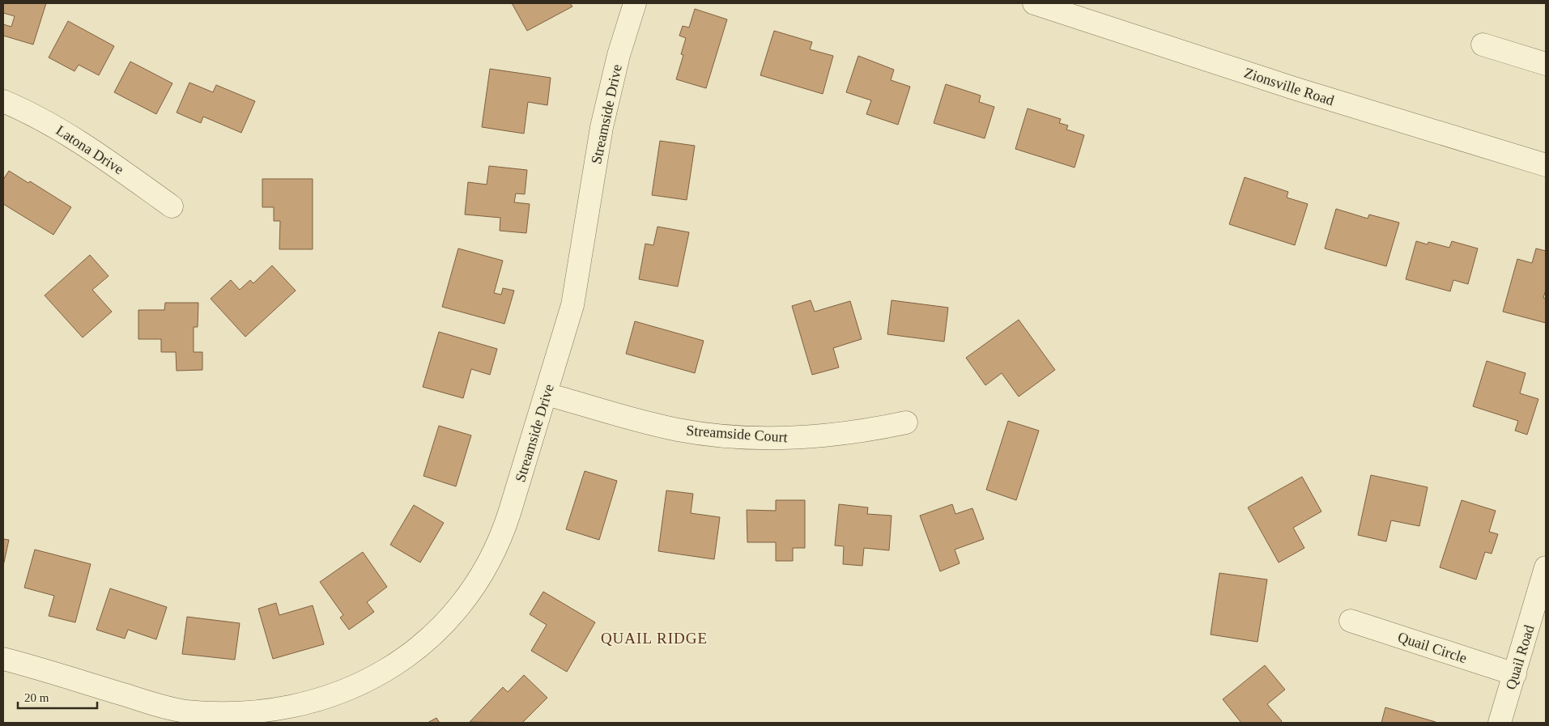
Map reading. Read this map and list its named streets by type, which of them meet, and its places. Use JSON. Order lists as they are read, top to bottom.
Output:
{
  "streets": {
    "street": [
      "Zionsville Road",
      "Streamside Drive",
      "Latona Drive",
      "Streamside Court",
      "Quail Circle",
      "Quail Road"
    ]
  },
  "crossings": [
    ["Streamside Drive", "Streamside Court"],
    ["Quail Circle", "Quail Road"]
  ],
  "districts": ["QUAIL RIDGE"],
  "scale_bar": "20 m"
}
